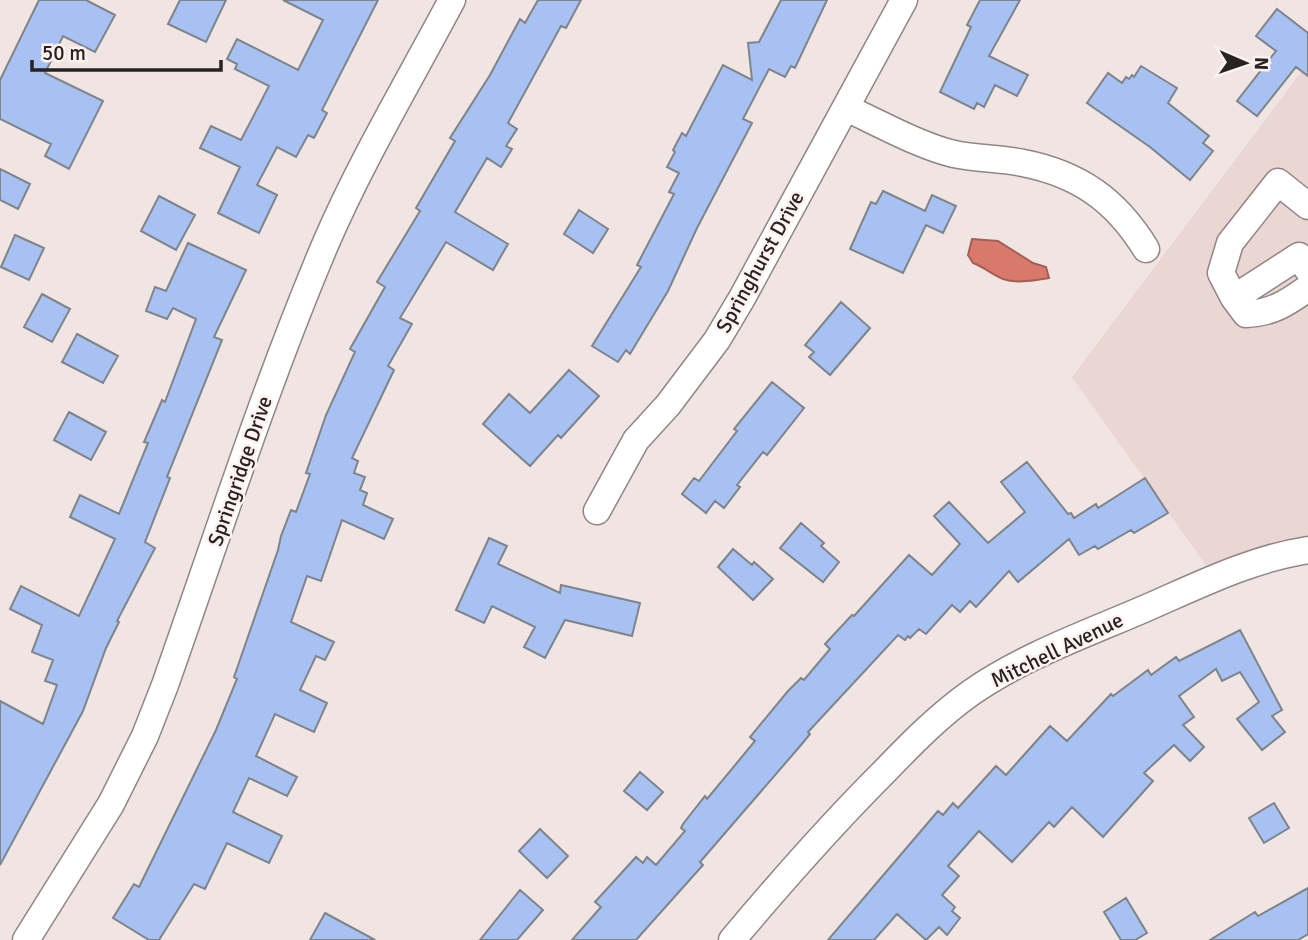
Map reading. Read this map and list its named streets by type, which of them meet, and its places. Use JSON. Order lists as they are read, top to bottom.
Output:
{
  "streets": {
    "street": ["Springhurst Drive", "Springridge Drive", "Mitchell Avenue"]
  },
  "scale_bar": "50 m",
  "north": "right"
}
